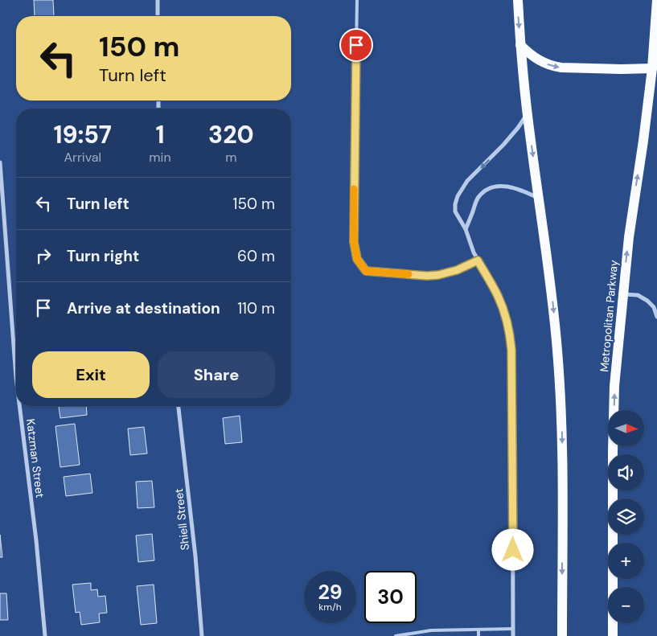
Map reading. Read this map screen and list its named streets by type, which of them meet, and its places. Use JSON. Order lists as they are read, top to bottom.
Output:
{
  "streets": {
    "main road": ["Metropolitan Parkway"],
    "street": ["Katzman Street", "Shiell Street"]
  },
  "north": "right",
  "page": {
    "turn": ["150 m", "Turn left"],
    "eta": [
      "19:57",
      "Arrival",
      "1",
      "min",
      "320",
      "m"
    ],
    "list": [
      {
        "name": "Turn left",
        "value": "150 m"
      },
      {
        "name": "Turn right",
        "value": "60 m"
      },
      {
        "name": "Arrive at destination",
        "value": "110 m"
      }
    ],
    "buttons": ["Exit", "Share"],
    "map_buttons": ["+", "−"],
    "speed": "29 km/h",
    "limit": "30"
  }
}
